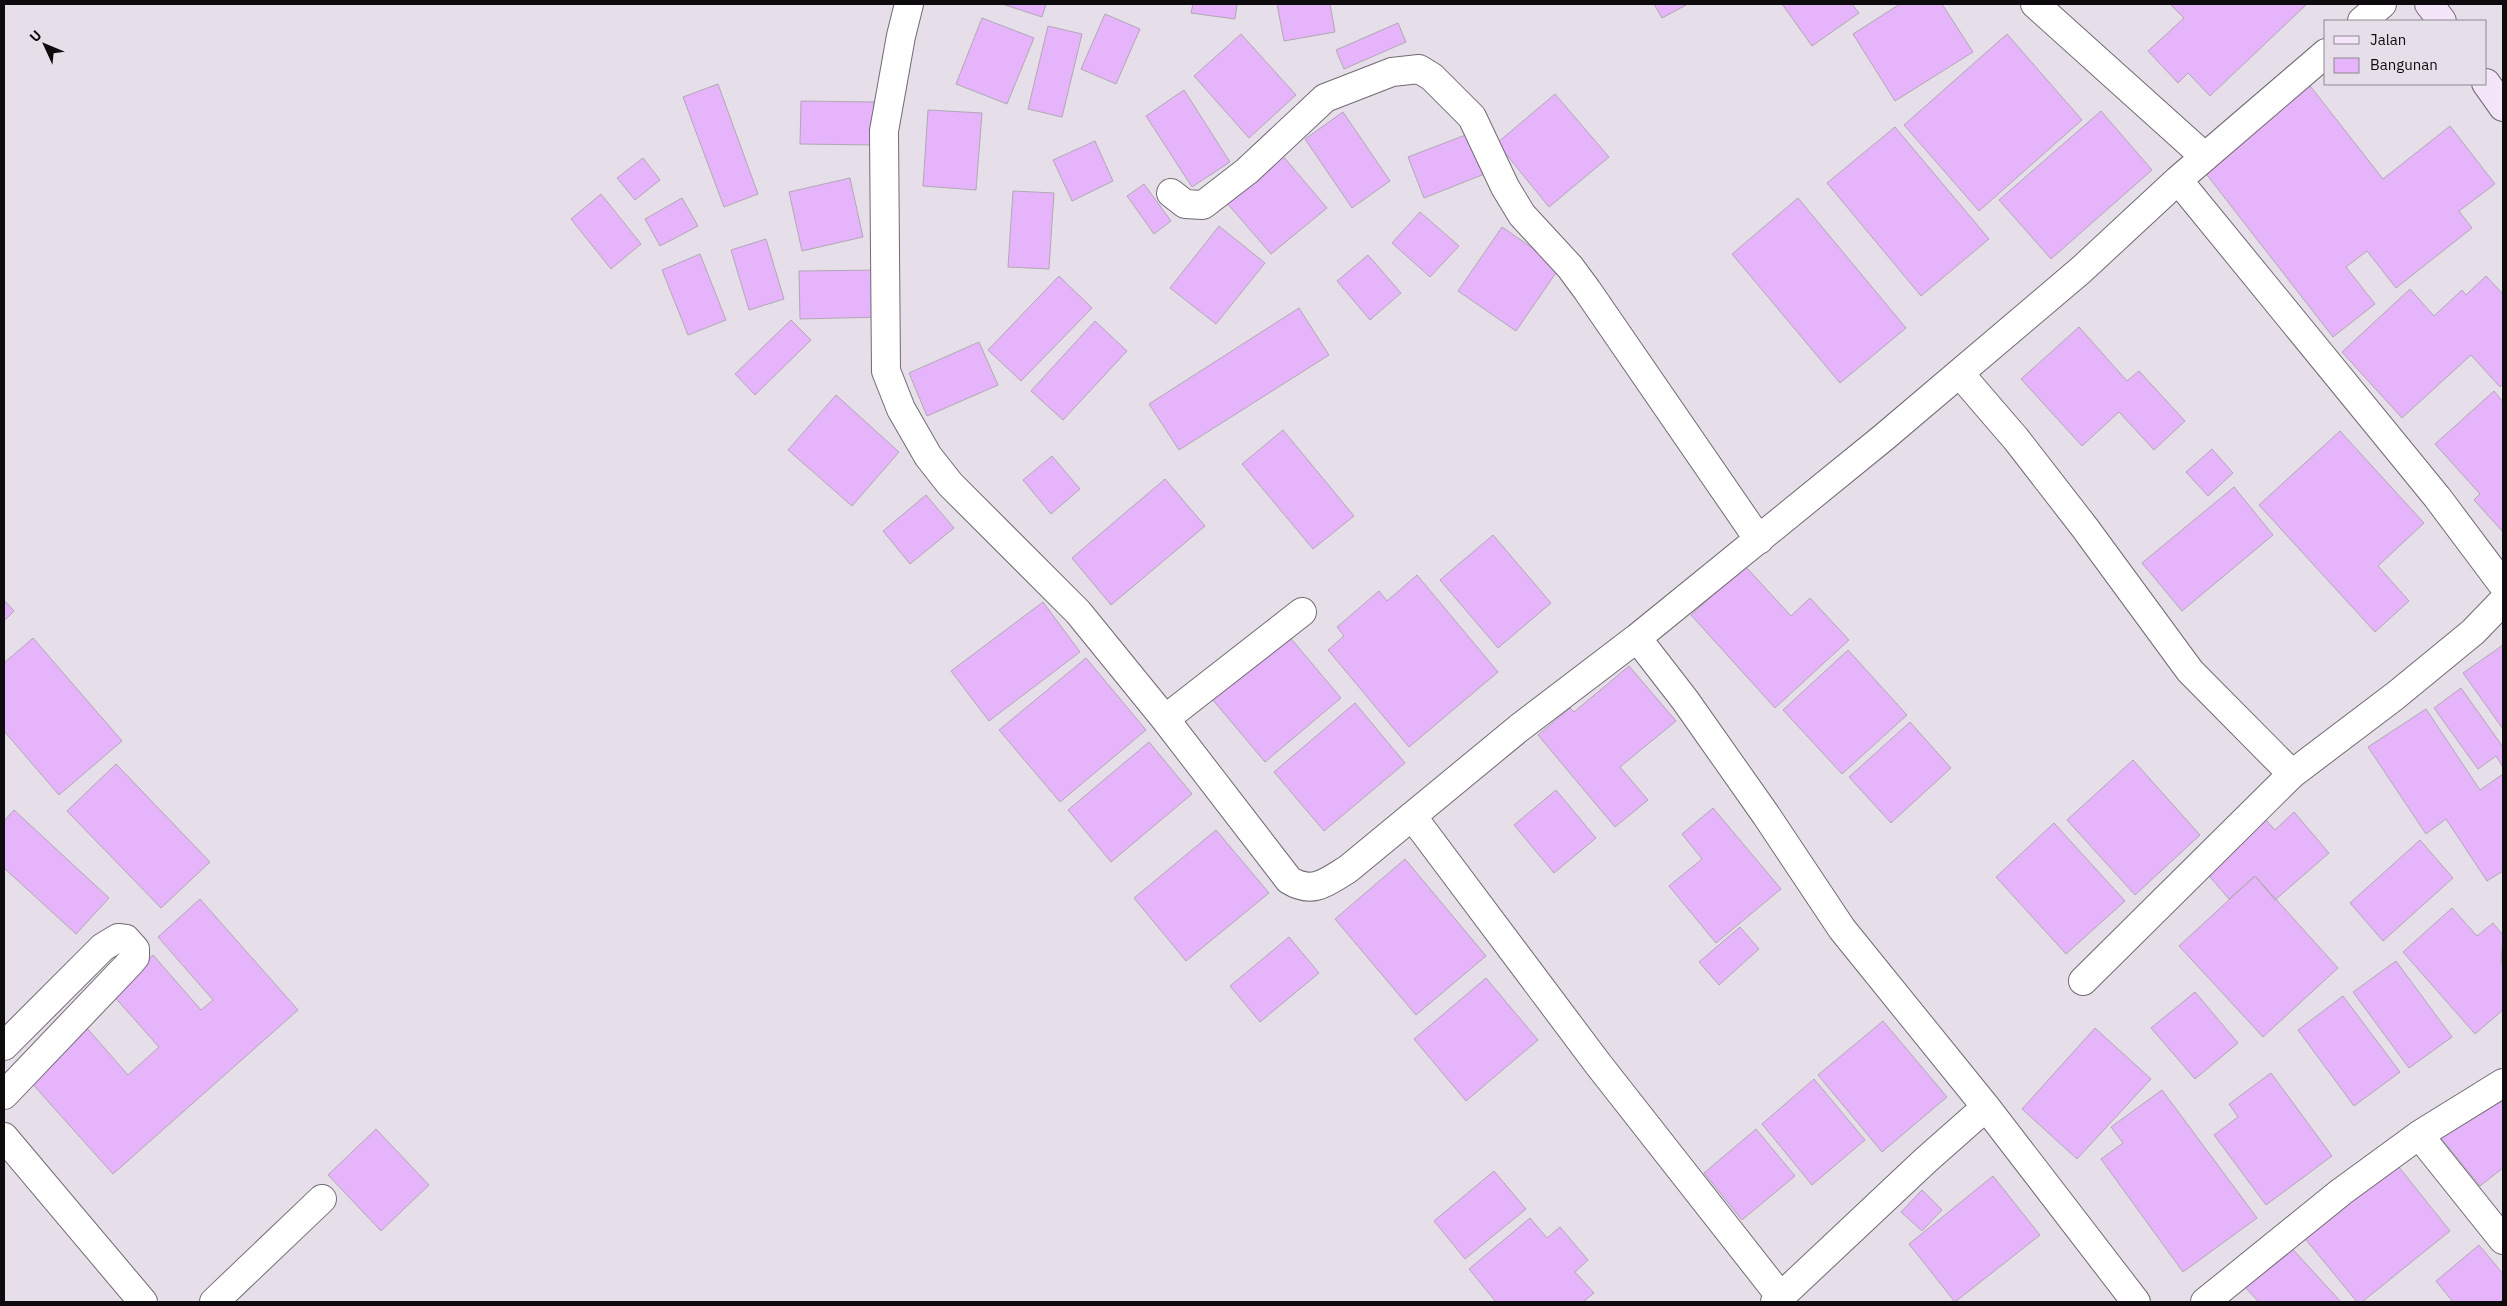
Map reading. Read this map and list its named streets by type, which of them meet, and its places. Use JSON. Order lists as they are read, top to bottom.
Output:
{
  "legend": ["Jalan", "Bangunan"],
  "north": "top left"
}
